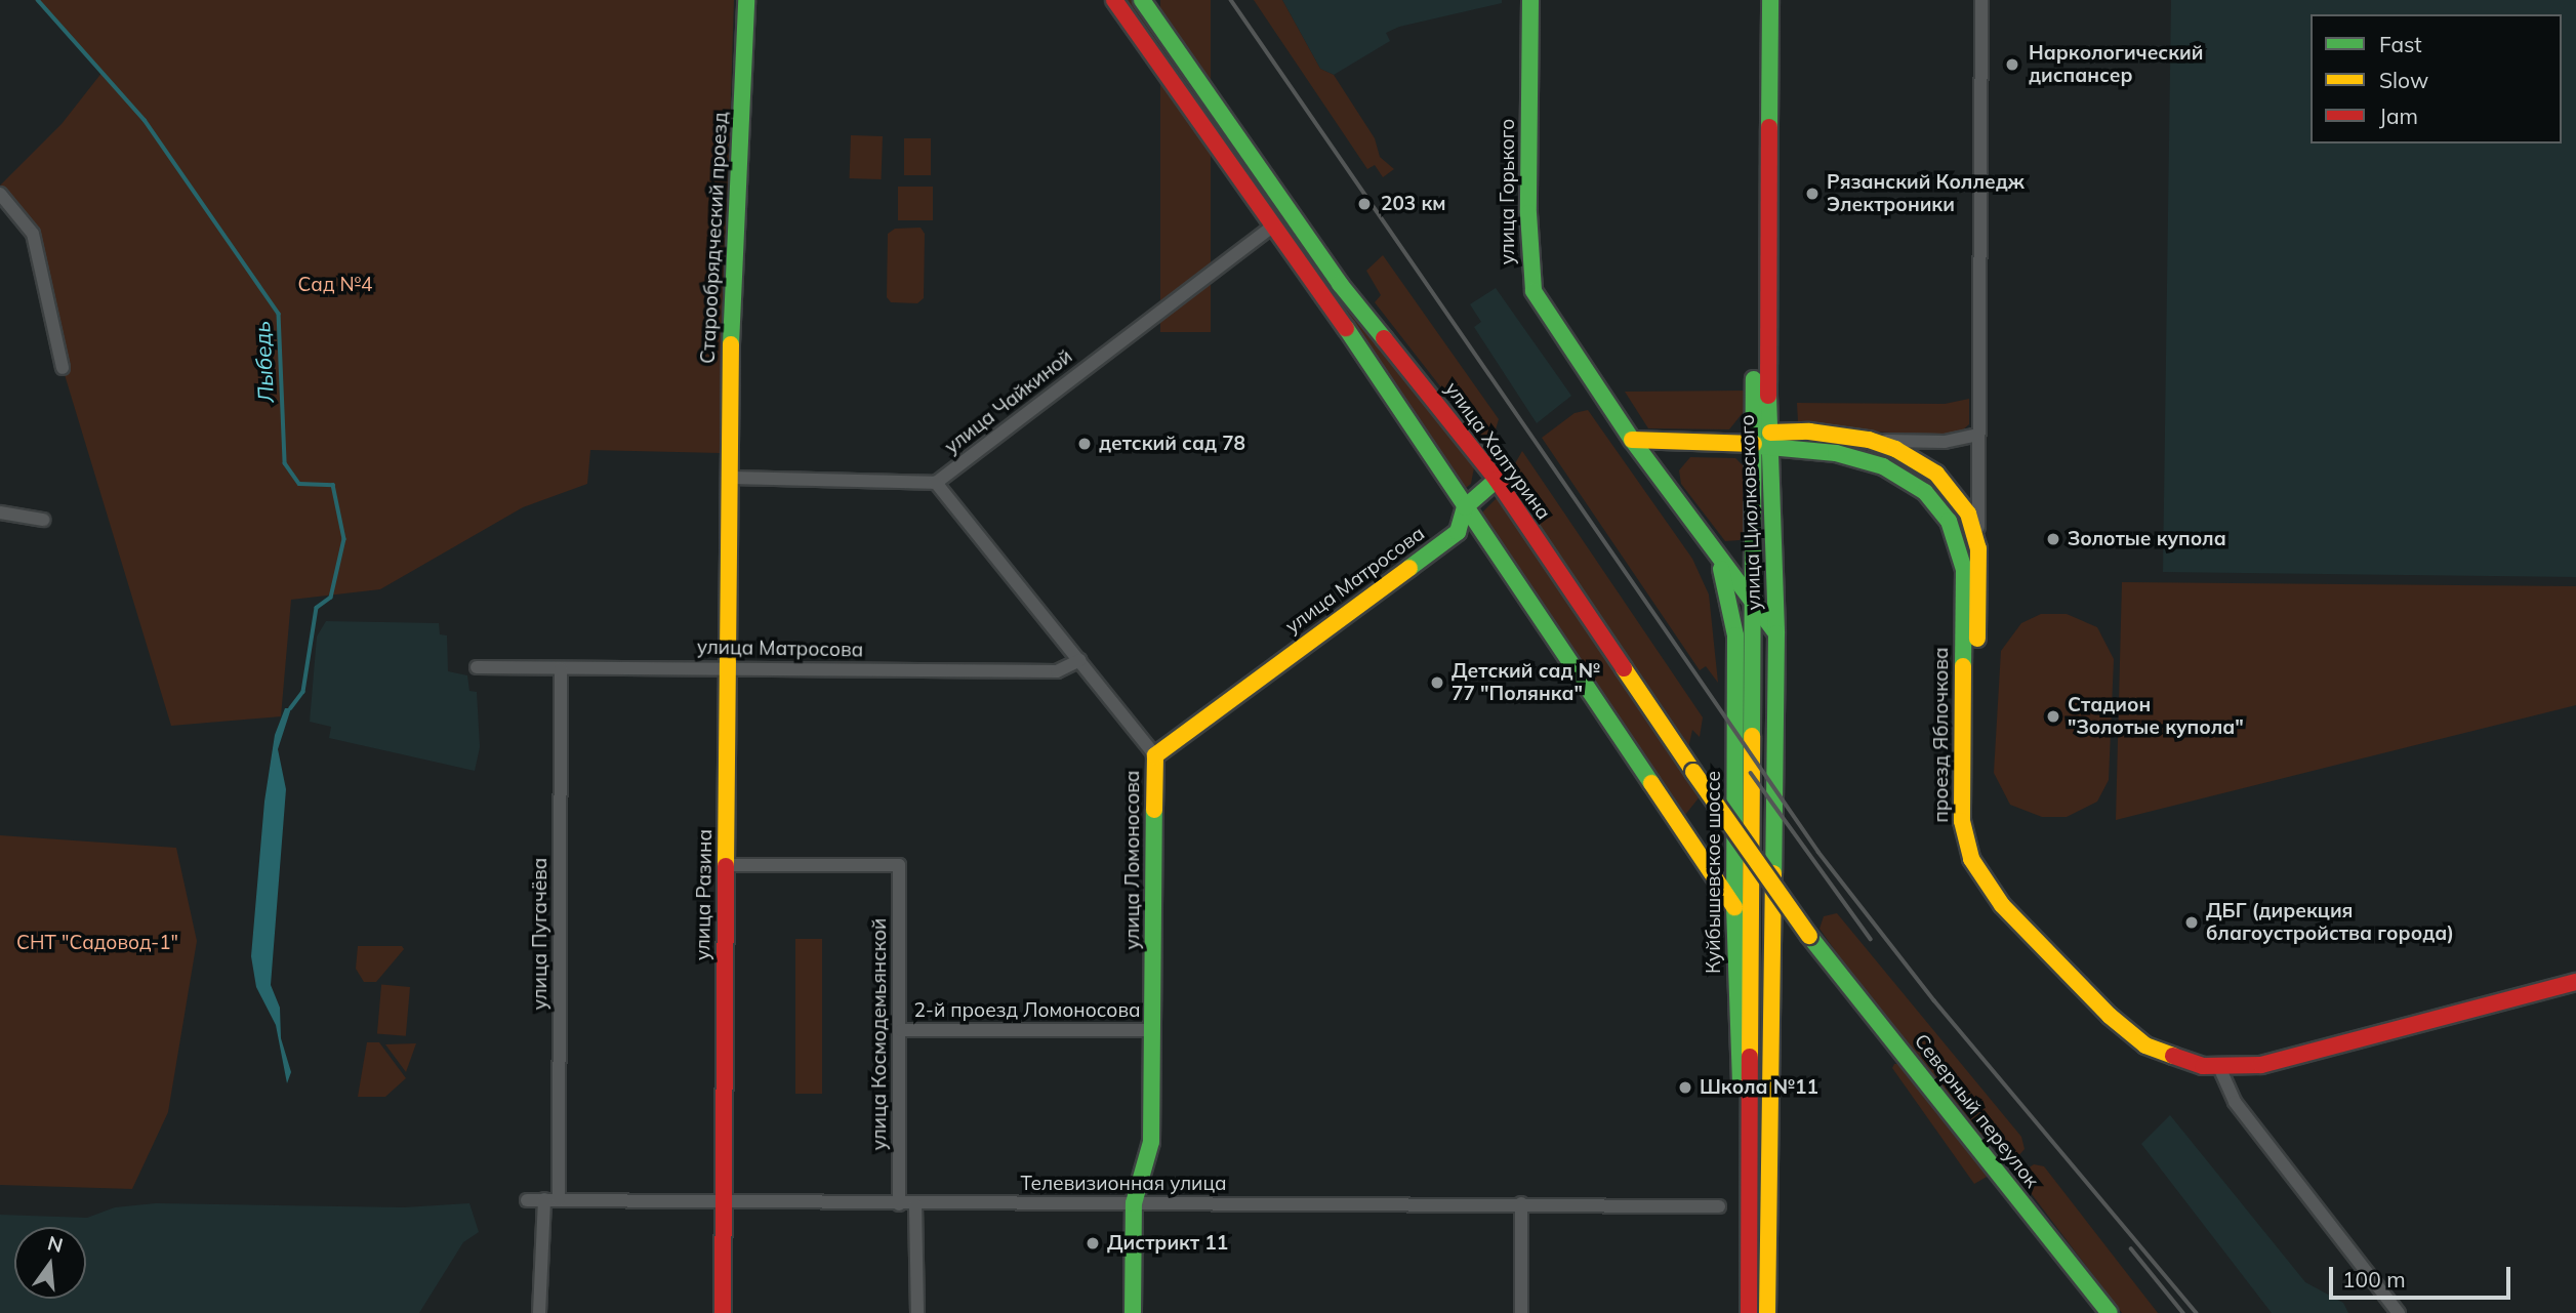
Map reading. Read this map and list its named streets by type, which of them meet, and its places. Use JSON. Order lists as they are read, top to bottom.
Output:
{
  "streets": {
    "main road": [
      "улица Горького",
      "Старообрядческий проезд",
      "улица Халтурина",
      "улица Циолковского",
      "улица Матросова",
      "проезд Яблочкова",
      "улица Ломоносова",
      "Куйбышевское шоссе",
      "улица Разина",
      "Северный переулок"
    ],
    "street": [
      "улица Чайкиной",
      "улица Пугачёва",
      "2-й проезд Ломоносова",
      "улица Космодемьянской",
      "Телевизионная улица"
    ]
  },
  "crossings": [
    ["улица Горького", "улица Циолковского"],
    ["улица Горького", "Куйбышевское шоссе"],
    ["Старообрядческий проезд", "улица Разина"],
    ["улица Чайкиной", "улица Ломоносова"],
    ["улица Халтурина", "улица Матросова"],
    ["улица Халтурина", "Северный переулок"],
    ["улица Циолковского", "проезд Яблочкова"],
    ["улица Циолковского", "Куйбышевское шоссе"],
    ["улица Матросова", "улица Ломоносова"],
    ["улица Матросова", "улица Разина"],
    ["улица Матросова", "улица Пугачёва"],
    ["улица Ломоносова", "2-й проезд Ломоносова"],
    ["улица Ломоносова", "Телевизионная улица"],
    ["улица Разина", "улица Космодемьянской"],
    ["улица Разина", "Телевизионная улица"],
    ["улица Пугачёва", "Телевизионная улица"],
    ["2-й проезд Ломоносова", "улица Космодемьянской"],
    ["улица Космодемьянской", "Телевизионная улица"]
  ],
  "water": ["Лыбедь"],
  "parks": ["Сад №4", "СНТ \"Садовод-1\""],
  "places": [
    "Наркологический диспансер",
    "Рязанский Колледж Электроники",
    "203 км",
    "детский сад 78",
    "Золотые купола",
    "Детский сад № 77 \"Полянка\"",
    "Стадион \"Золотые купола\"",
    "ДБГ (дирекция благоустройства города)",
    "Школа №11",
    "Дистрикт 11"
  ],
  "legend": ["Fast", "Slow", "Jam"],
  "scale_bar": "100 m",
  "north": "top"
}
